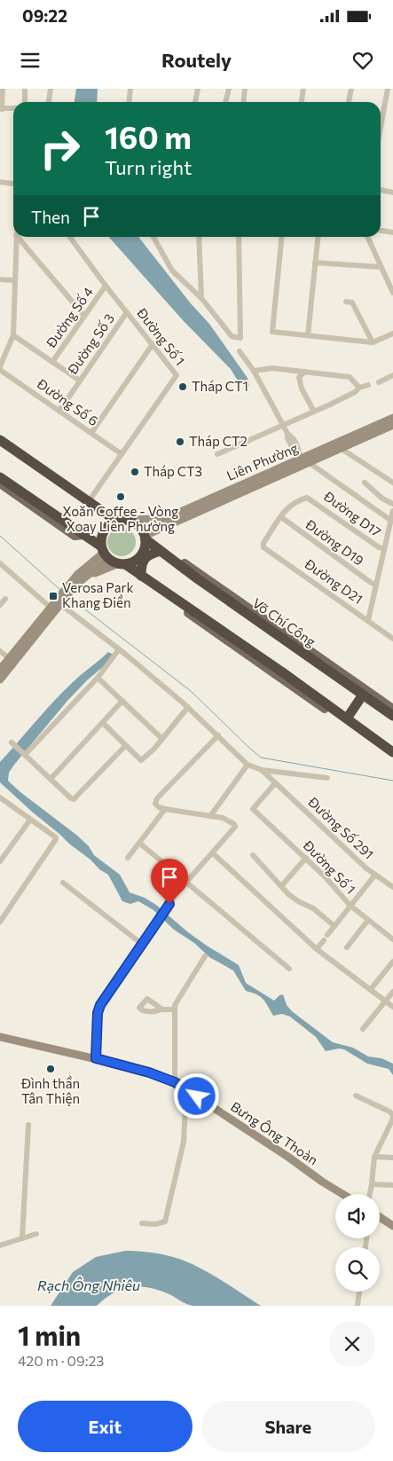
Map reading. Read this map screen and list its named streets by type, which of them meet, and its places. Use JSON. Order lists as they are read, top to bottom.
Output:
{
  "streets": {
    "highway": ["Võ Chí Công"],
    "street": [
      "Đường Số 4",
      "Đường Số 1",
      "Đường Số 3",
      "Đường Số 6",
      "Liên Phường",
      "Đường D17",
      "Đường D19",
      "Đường D21",
      "Đường Số 291",
      "Bưng Ông Thoàn"
    ]
  },
  "crossings": [
    ["Đường Số 4", "Đường Số 1"],
    ["Đường Số 1", "Đường Số 3"],
    ["Đường Số 1", "Đường Số 6"],
    ["Đường Số 1", "Đường Số 291"],
    ["Đường Số 3", "Đường Số 6"],
    ["Liên Phường", "Võ Chí Công"],
    ["Đường D17", "Đường D19"],
    ["Đường D17", "Đường D21"],
    ["Đường D19", "Đường D21"]
  ],
  "water": ["Rạch Ông Nhiêu"],
  "places": {
    "other": [
      "Tháp CT1",
      "Tháp CT2",
      "Tháp CT3",
      "Xoăn Coffee - Vòng Xoay Liên Phường",
      "Đình thần Tân Thiện"
    ],
    "transit": ["Verosa Park Khang Điền"]
  },
  "page": {
    "status": "09:22",
    "header": "Routely",
    "turn": ["160 m", "Turn right"],
    "then": "Then",
    "heading": ["1 min", "420 m · 09:23"],
    "buttons": ["Exit", "Share"]
  }
}
